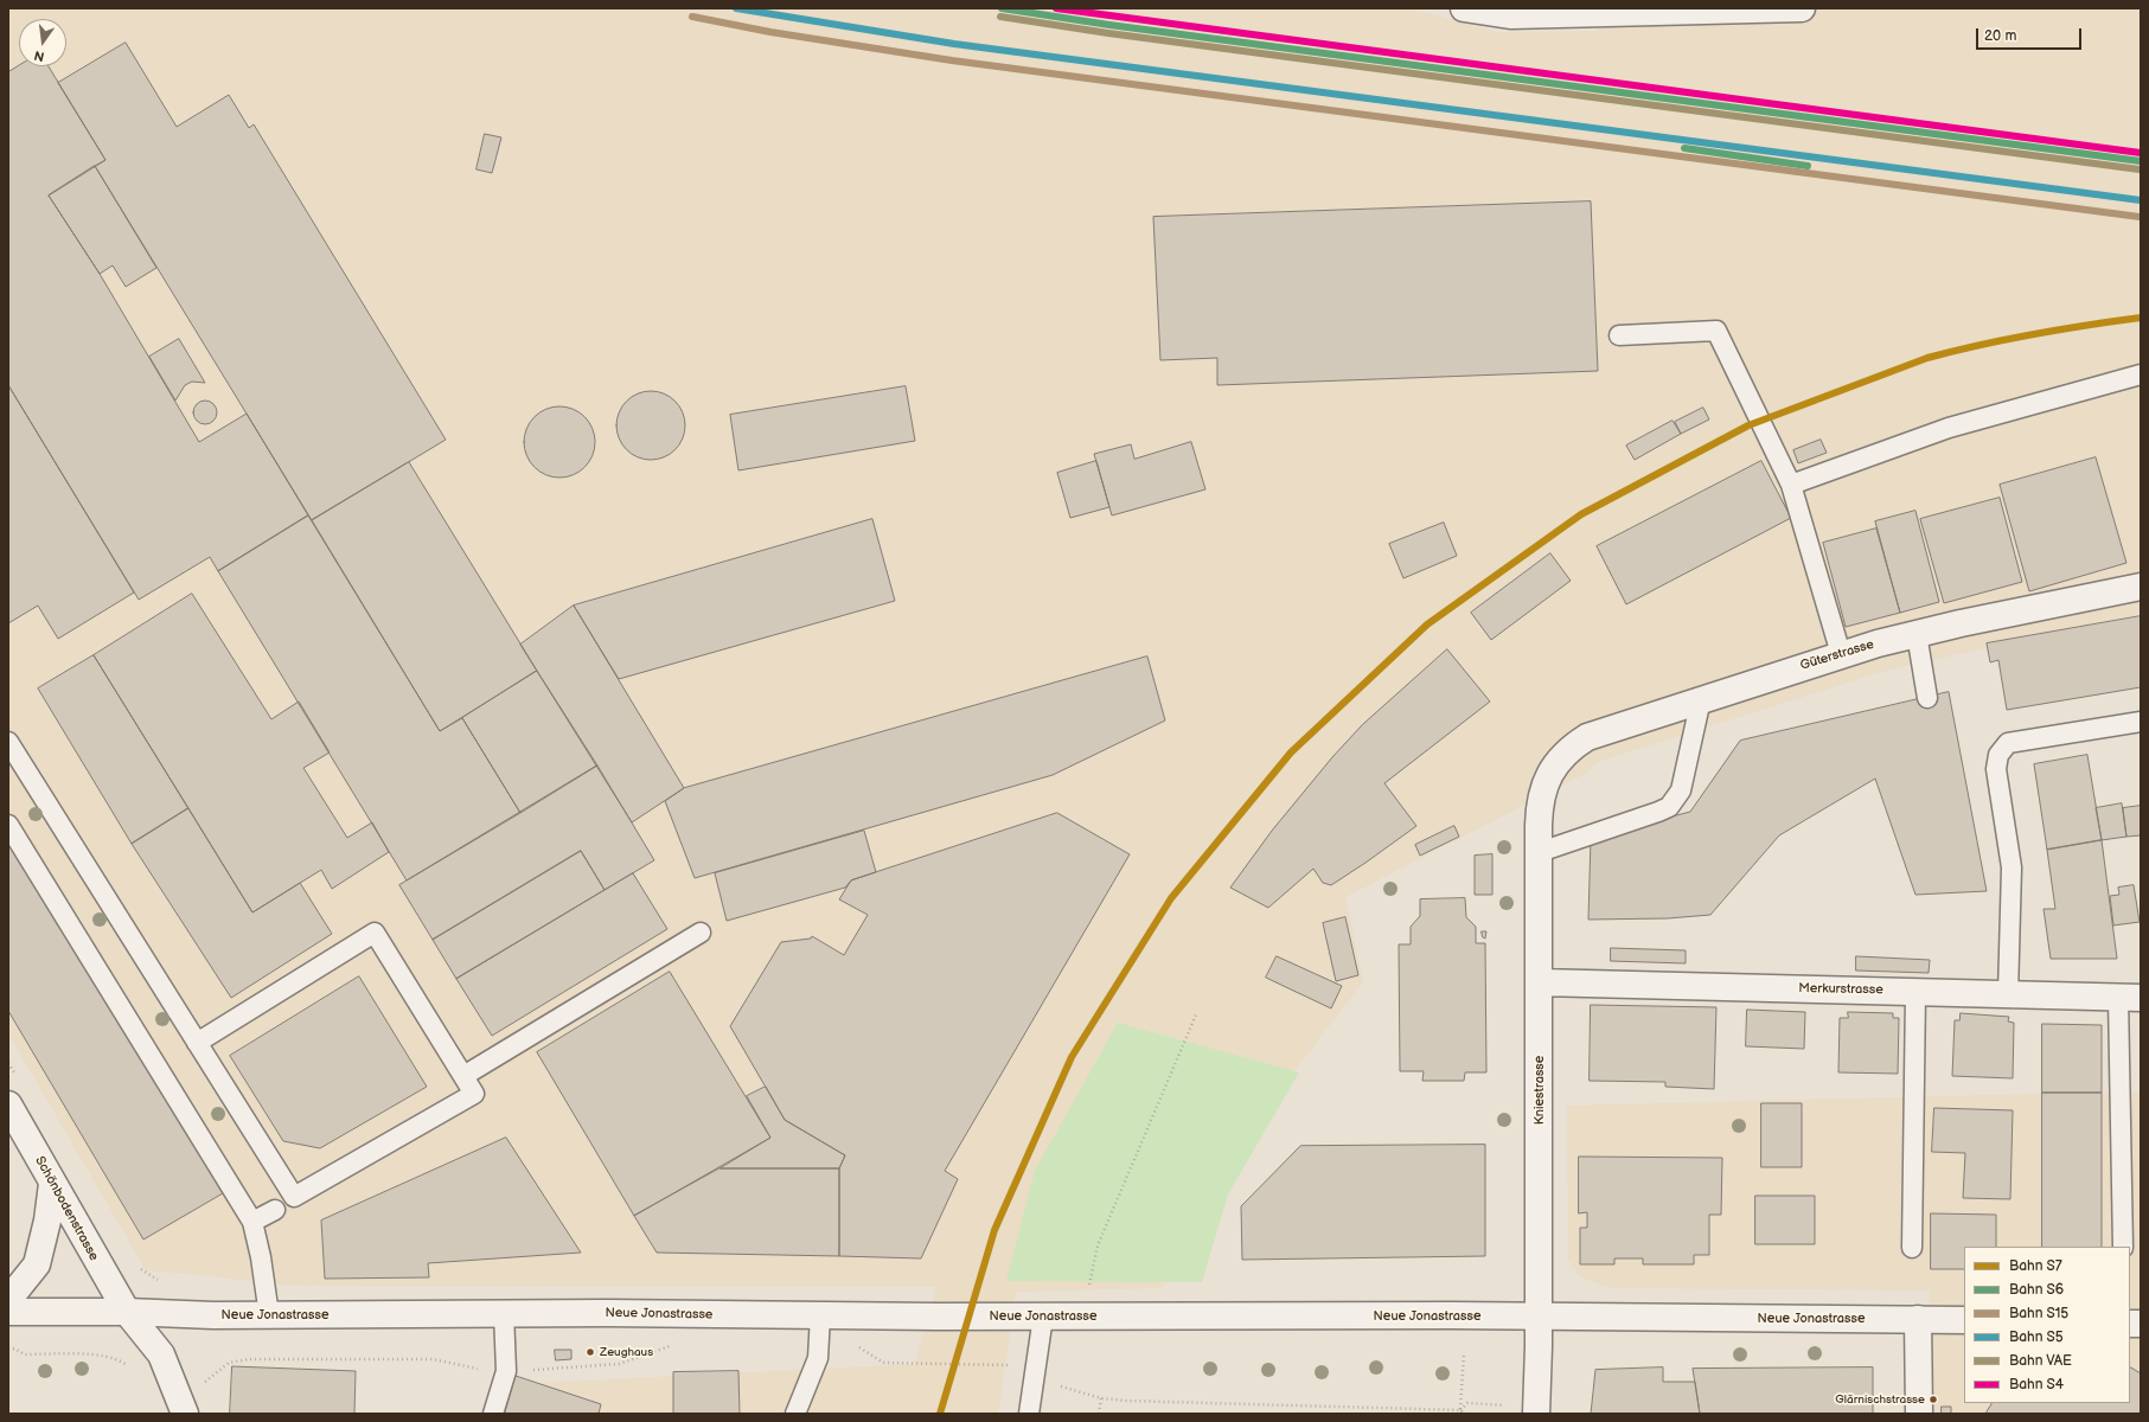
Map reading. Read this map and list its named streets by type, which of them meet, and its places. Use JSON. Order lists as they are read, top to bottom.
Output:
{
  "streets": {
    "street": [
      "Güterstrasse",
      "Merkurstrasse",
      "Kniestrasse",
      "Schönbodenstrasse",
      "Neue Jonastrasse"
    ]
  },
  "crossings": [
    ["Güterstrasse", "Kniestrasse"],
    ["Merkurstrasse", "Kniestrasse"],
    ["Kniestrasse", "Neue Jonastrasse"],
    ["Schönbodenstrasse", "Neue Jonastrasse"]
  ],
  "places": ["Zeughaus", "Glärnischstrasse"],
  "lines": [
    "rail line S6",
    "rail line S5",
    "rail line S4",
    "rail line S15",
    "rail line VAE",
    "rail line S7"
  ],
  "legend": [
    "Bahn S7",
    "Bahn S6",
    "Bahn S15",
    "Bahn S5",
    "Bahn VAE",
    "Bahn S4"
  ],
  "scale_bar": "20 m",
  "north": "bottom"
}
